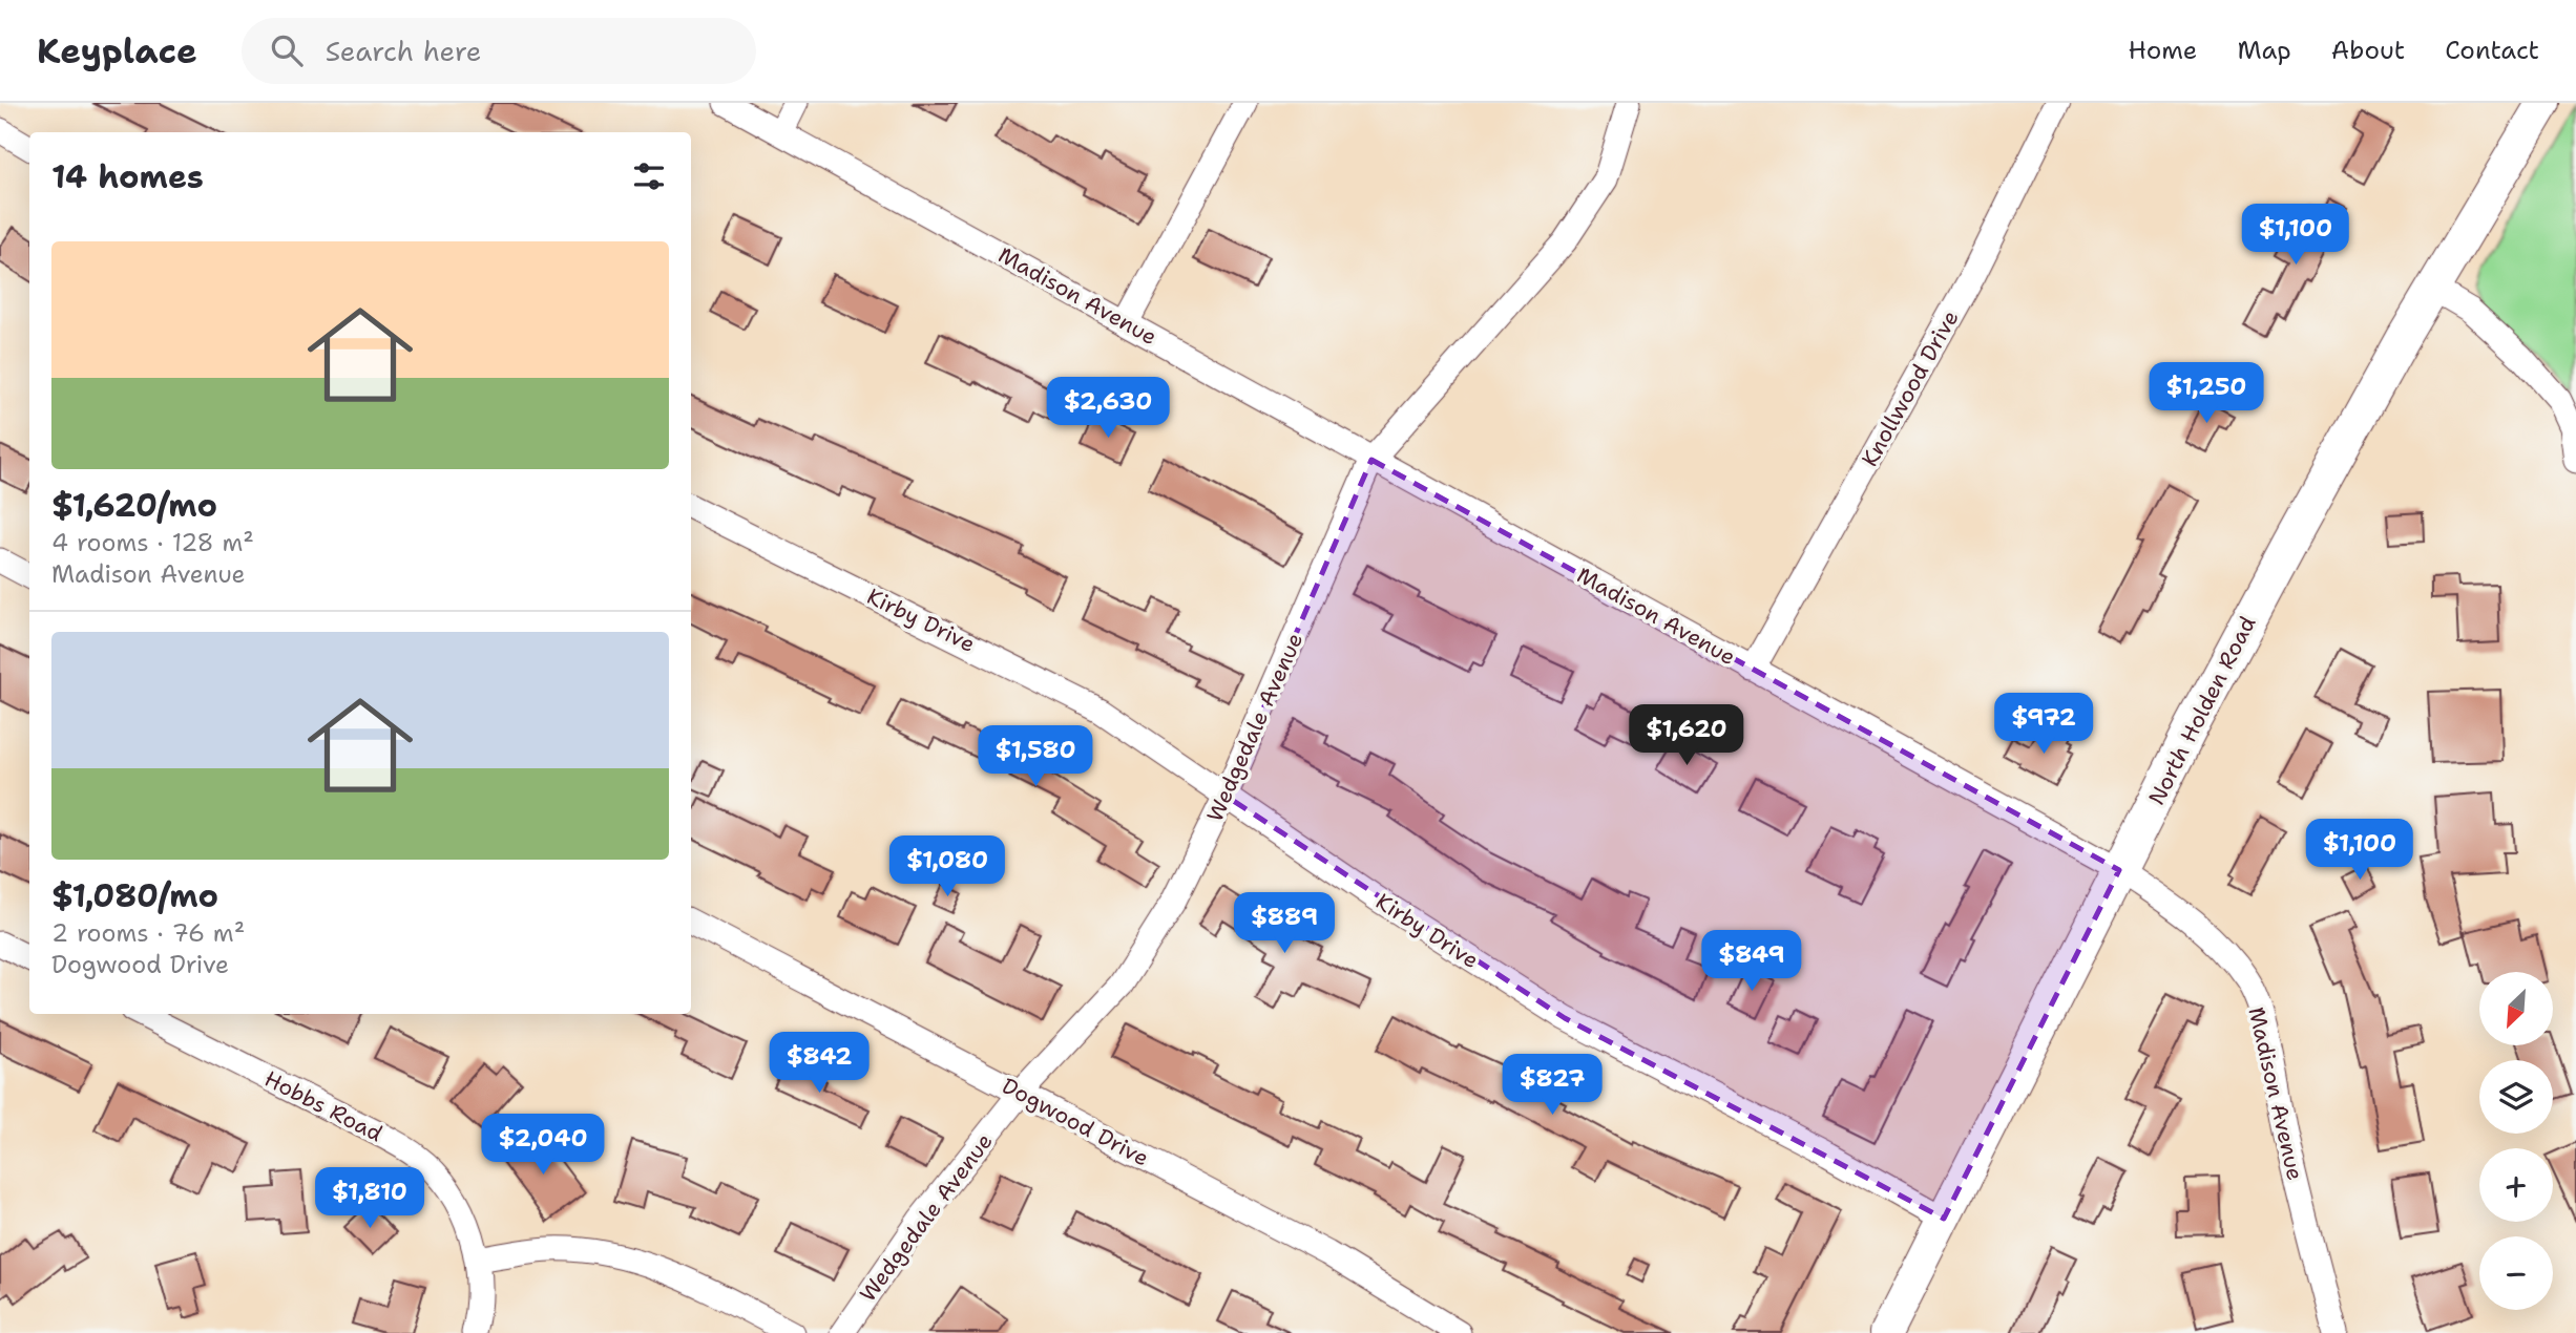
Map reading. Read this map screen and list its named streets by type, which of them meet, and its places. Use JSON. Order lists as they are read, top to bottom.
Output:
{
  "streets": {
    "main road": ["North Holden Road"],
    "street": [
      "Madison Avenue",
      "Knollwood Drive",
      "Kirby Drive",
      "Wedgedale Avenue",
      "Hobbs Road",
      "Dogwood Drive"
    ]
  },
  "crossings": [
    ["Madison Avenue", "Knollwood Drive"],
    ["Madison Avenue", "North Holden Road"],
    ["Madison Avenue", "Wedgedale Avenue"],
    ["Kirby Drive", "North Holden Road"],
    ["Kirby Drive", "Wedgedale Avenue"],
    ["Wedgedale Avenue", "Dogwood Drive"]
  ],
  "north": "bottom left",
  "page": {
    "header": "Keyplace",
    "search": "Search here",
    "nav": [
      "Home",
      "Map",
      "About",
      "Contact"
    ],
    "heading": "14 homes",
    "price": [
      "$1,100",
      "$1,250",
      "$2,630",
      "$972",
      "$1,620",
      "$1,580",
      "$1,100",
      "$1,080",
      "$889",
      "$849",
      "$842",
      "$827",
      "$2,040",
      "$1,810"
    ],
    "list": [
      {
        "name": "$1,620/mo",
        "note": "4 rooms · 128 m² · Madison Avenue"
      },
      {
        "name": "$1,080/mo",
        "note": "2 rooms · 76 m² · Dogwood Drive"
      }
    ],
    "map_buttons": ["+", "−"]
  }
}
